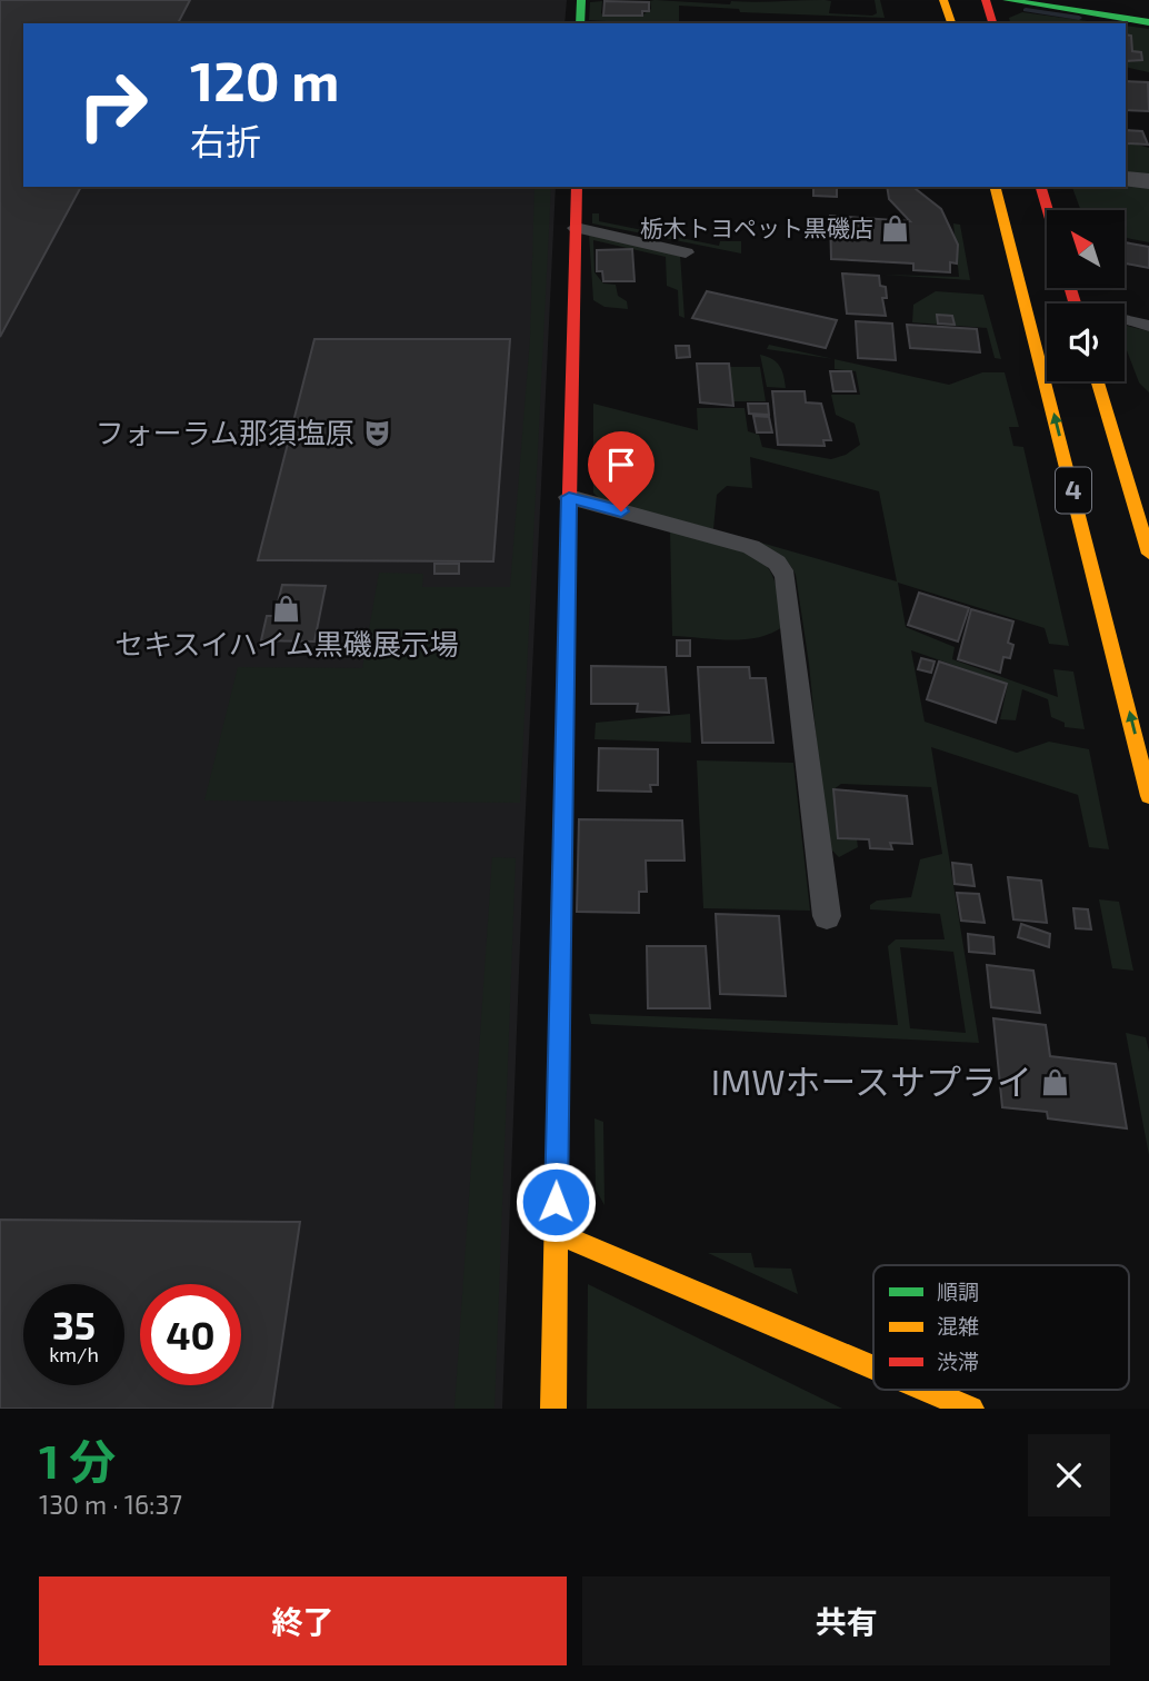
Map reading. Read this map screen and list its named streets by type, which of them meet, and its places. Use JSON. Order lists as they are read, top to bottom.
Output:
{
  "streets": {
    "main road": ["4"]
  },
  "places": {
    "shop": ["栃木トヨペット黒磯店", "セキスイハイム黒磯展示場", "IMWホースサプライ"],
    "theatre": ["フォーラム那須塩原"]
  },
  "legend": ["順調", "混雑", "渋滞"],
  "north": "top left",
  "page": {
    "turn": ["120 m", "右折"],
    "speed": "35 km/h",
    "limit": "40",
    "heading": ["1 分", "130 m · 16:37"],
    "buttons": ["終了", "共有"]
  }
}
